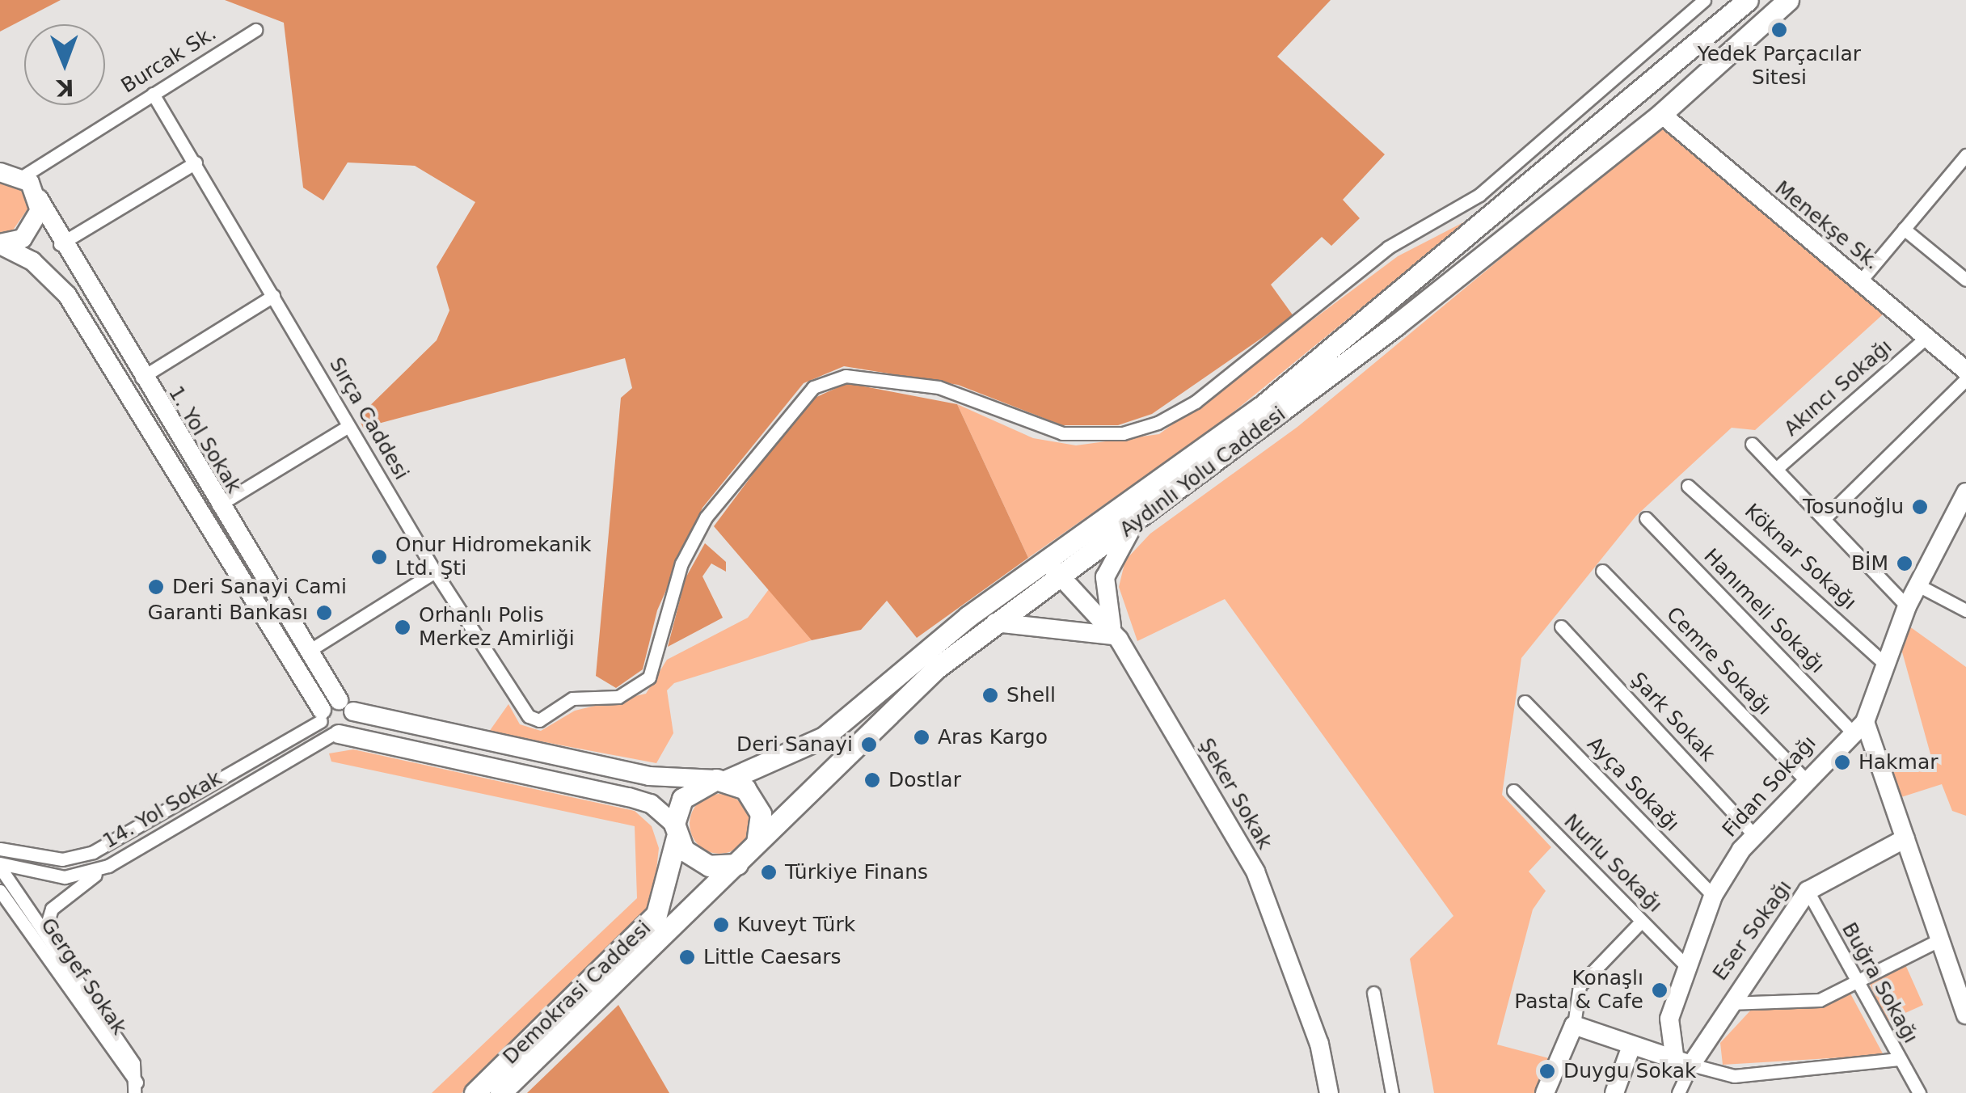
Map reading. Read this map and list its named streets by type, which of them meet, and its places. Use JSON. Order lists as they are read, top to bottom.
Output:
{
  "streets": {
    "main road": ["Aydınlı Yolu Caddesi", "Demokrasi Caddesi"],
    "street": [
      "Burcak Sk.",
      "Menekşe Sk.",
      "Akıncı Sokağı",
      "Sırça Caddesi",
      "1. Yol Sokak",
      "Köknar Sokağı",
      "Hanımeli Sokağı",
      "Cemre Sokağı",
      "Şark Sokak",
      "Ayça Sokağı",
      "Fidan Sokağı",
      "Şeker Sokak",
      "14. Yol Sokak",
      "Nurlu Sokağı",
      "Eser Sokağı",
      "Gergef Sokak",
      "Buğra Sokağı"
    ]
  },
  "crossings": [
    ["Burcak Sk.", "Sırça Caddesi"],
    ["Burcak Sk.", "1. Yol Sokak"],
    ["Menekşe Sk.", "Akıncı Sokağı"],
    ["Menekşe Sk.", "Aydınlı Yolu Caddesi"],
    ["1. Yol Sokak", "14. Yol Sokak"],
    ["Aydınlı Yolu Caddesi", "Şeker Sokak"],
    ["Aydınlı Yolu Caddesi", "Demokrasi Caddesi"],
    ["Hanımeli Sokağı", "Fidan Sokağı"],
    ["Cemre Sokağı", "Fidan Sokağı"],
    ["Şark Sokak", "Fidan Sokağı"],
    ["Ayça Sokağı", "Fidan Sokağı"],
    ["Fidan Sokağı", "Nurlu Sokağı"],
    ["14. Yol Sokak", "Gergef Sokak"],
    ["Eser Sokağı", "Buğra Sokağı"]
  ],
  "places": [
    "Yedek Parçacılar Sitesi",
    "Tosunoğlu",
    "Onur Hidromekanik Ltd. Şti",
    "BİM",
    "Deri Sanayi Cami",
    "Garanti Bankası",
    "Orhanlı Polis Merkez Amirliği",
    "Shell",
    "Aras Kargo",
    "Deri Sanayi",
    "Hakmar",
    "Dostlar",
    "Türkiye Finans",
    "Kuveyt Türk",
    "Little Caesars",
    "Konaşlı Pasta & Cafe",
    "Duygu Sokak"
  ],
  "north": "bottom"
}
